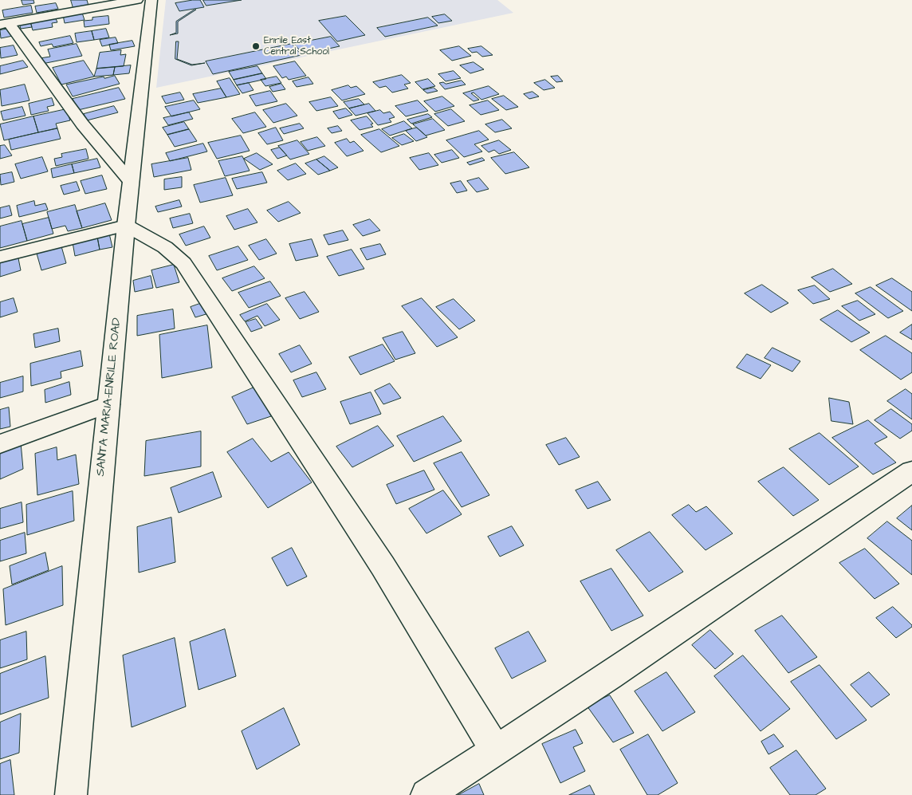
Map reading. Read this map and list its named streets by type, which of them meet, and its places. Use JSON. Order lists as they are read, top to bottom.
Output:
{
  "streets": {
    "street": ["SANTA MARIA-ENRILE ROAD"]
  },
  "places": ["Enrile East Central School"]
}
